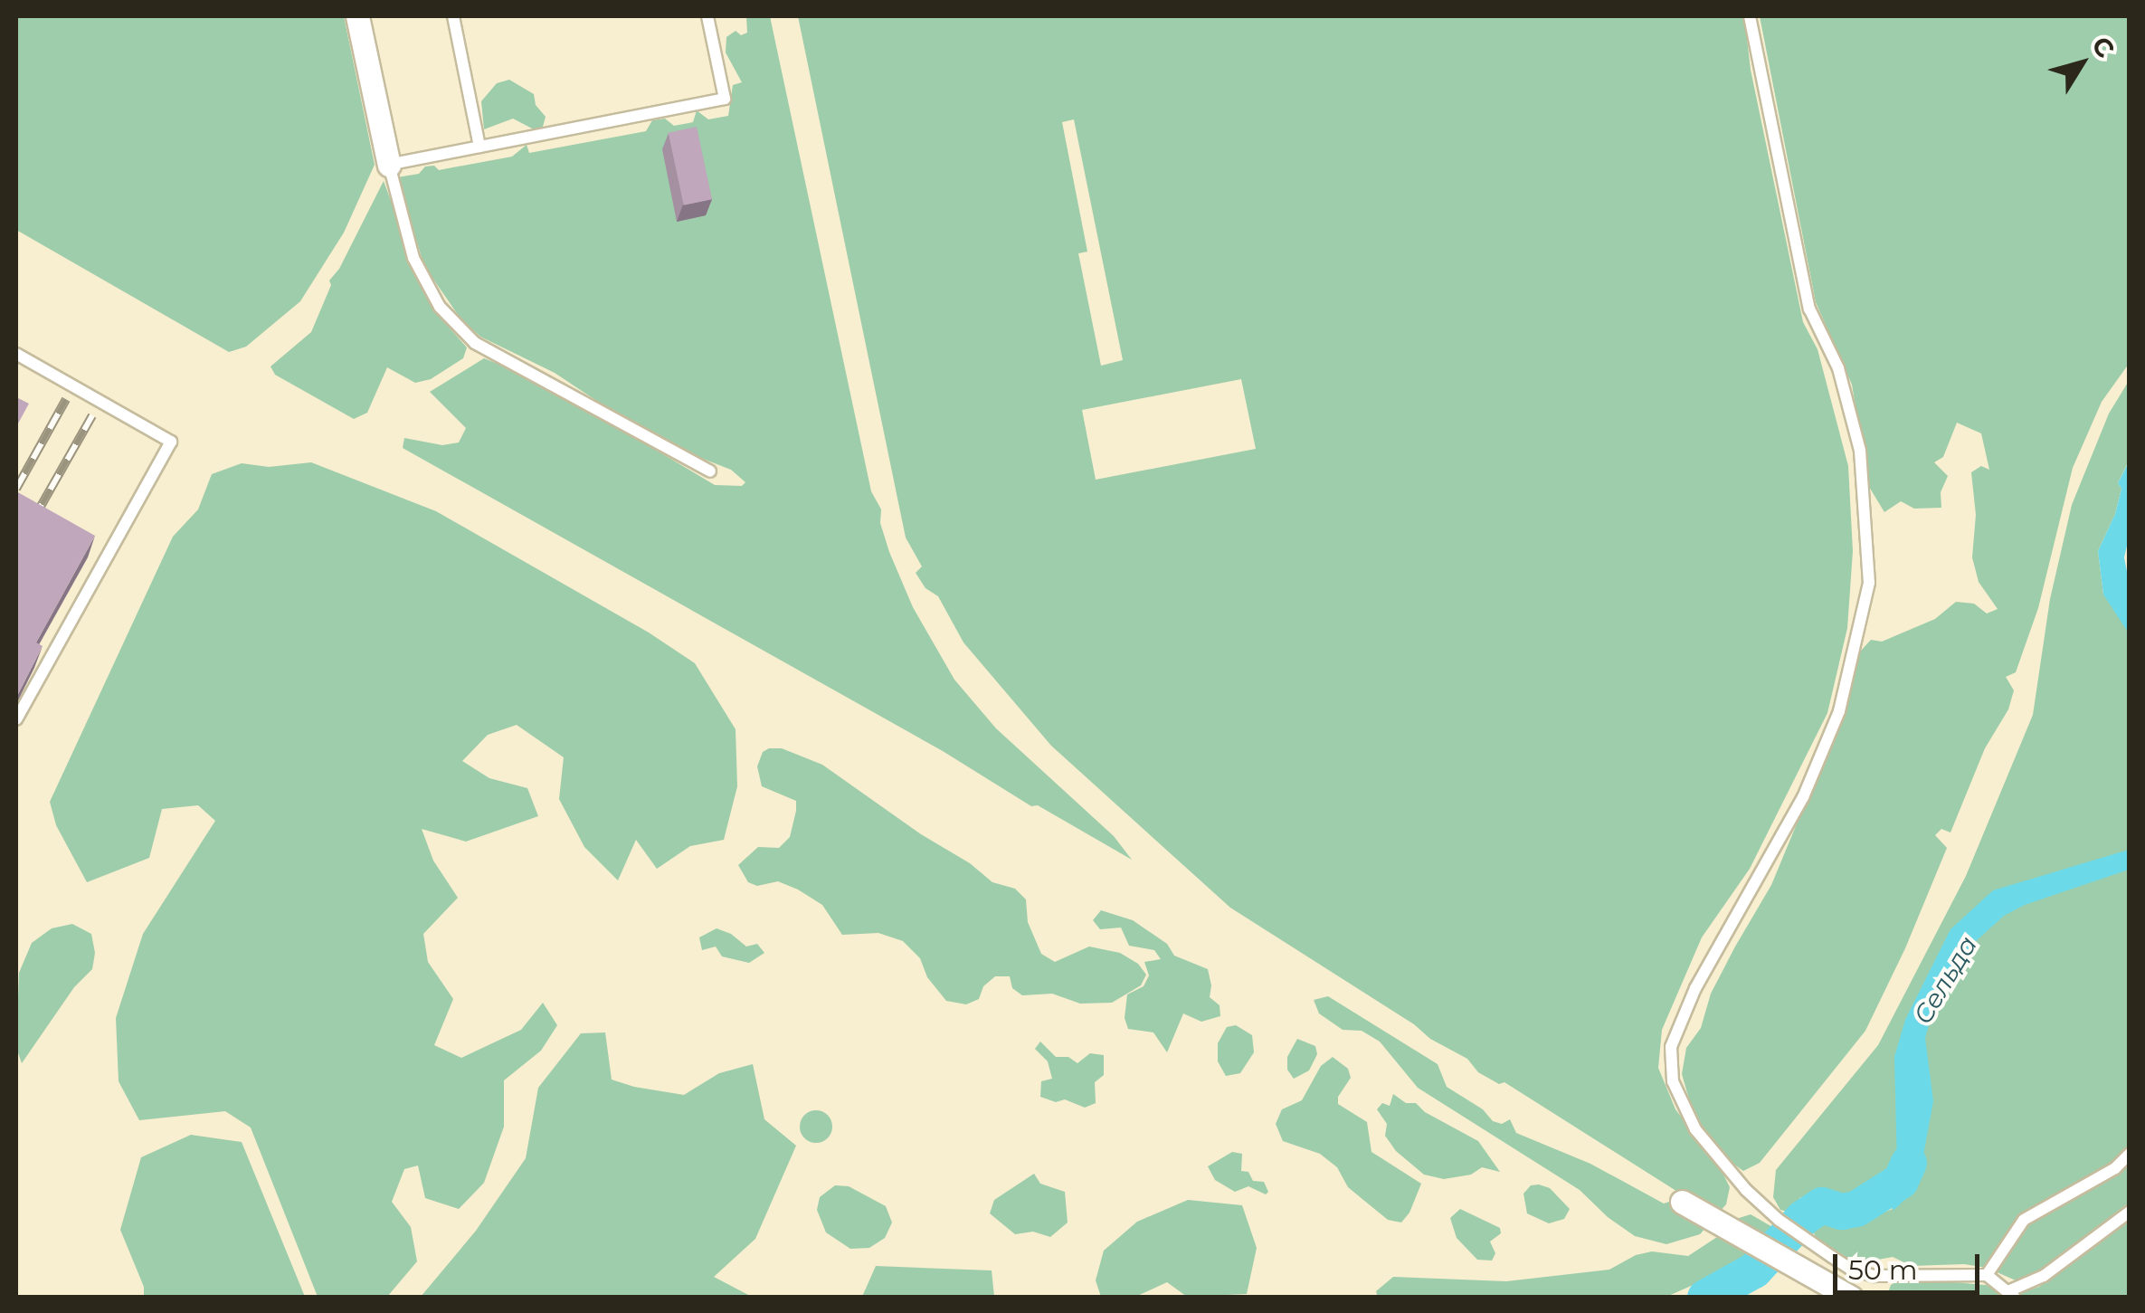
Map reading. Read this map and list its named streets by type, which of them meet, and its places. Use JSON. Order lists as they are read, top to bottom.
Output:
{
  "water": ["Сельда"],
  "scale_bar": "50 m",
  "north": "top right"
}
